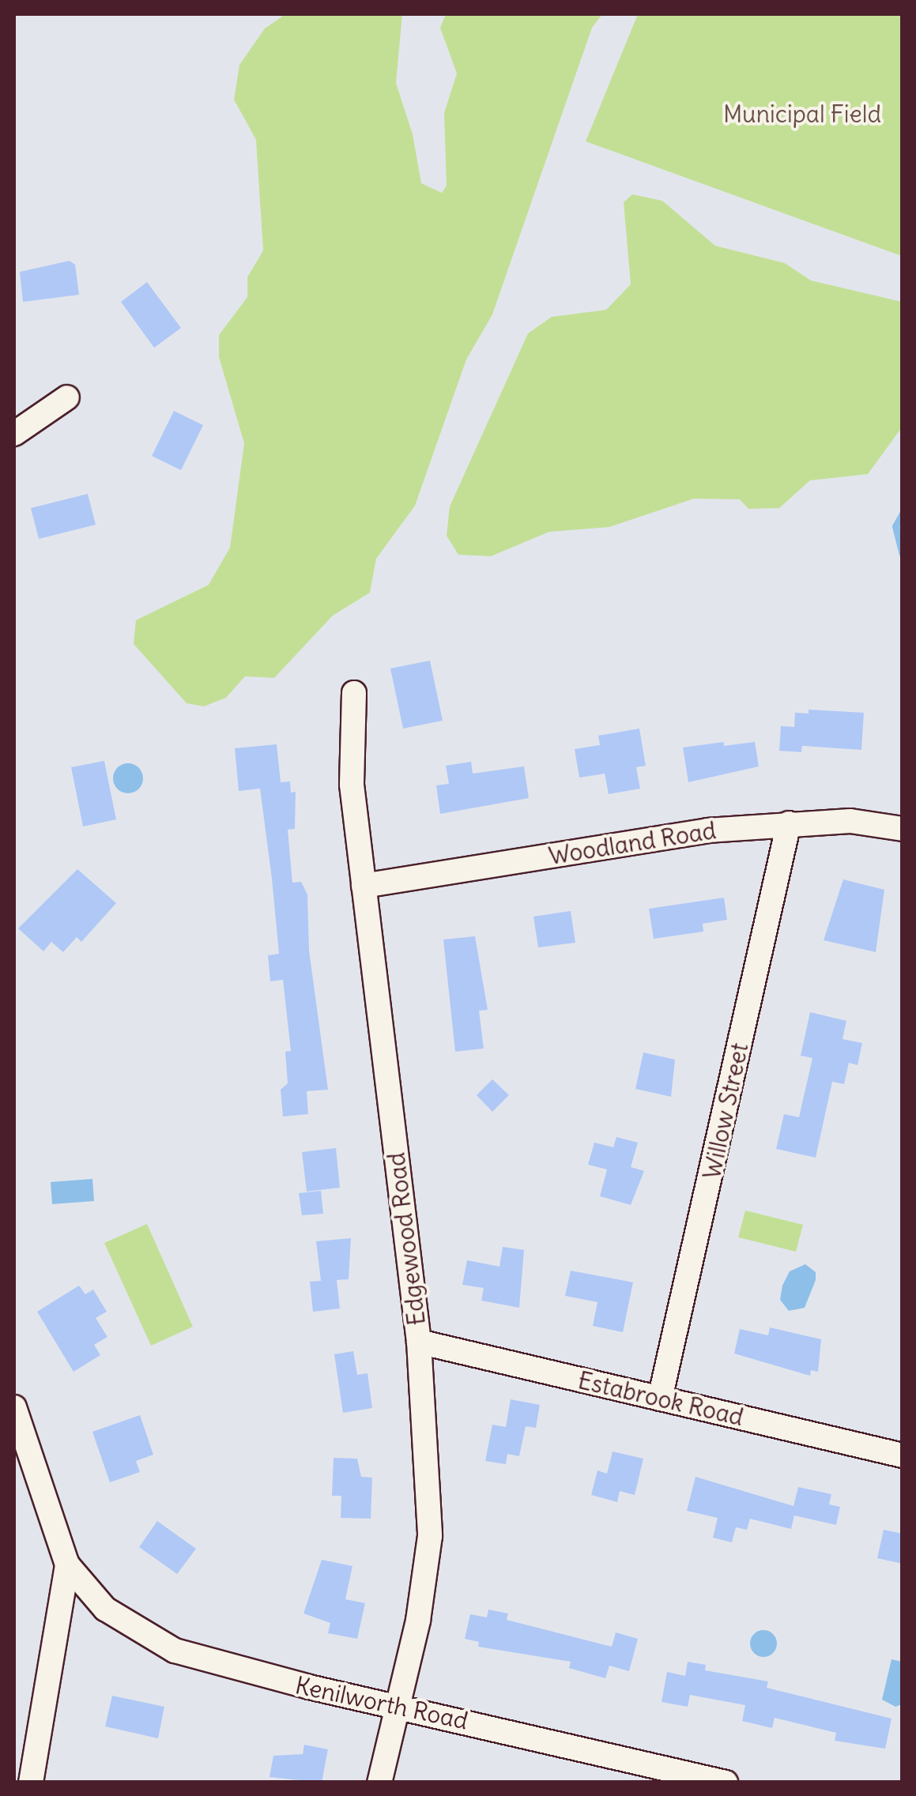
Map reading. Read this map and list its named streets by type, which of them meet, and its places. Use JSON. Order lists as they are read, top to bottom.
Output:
{
  "streets": {
    "street": [
      "Woodland Road",
      "Willow Street",
      "Edgewood Road",
      "Estabrook Road",
      "Kenilworth Road"
    ]
  },
  "crossings": [
    ["Woodland Road", "Willow Street"],
    ["Woodland Road", "Edgewood Road"],
    ["Willow Street", "Estabrook Road"],
    ["Edgewood Road", "Estabrook Road"],
    ["Edgewood Road", "Kenilworth Road"]
  ],
  "parks": ["Municipal Field"]
}
